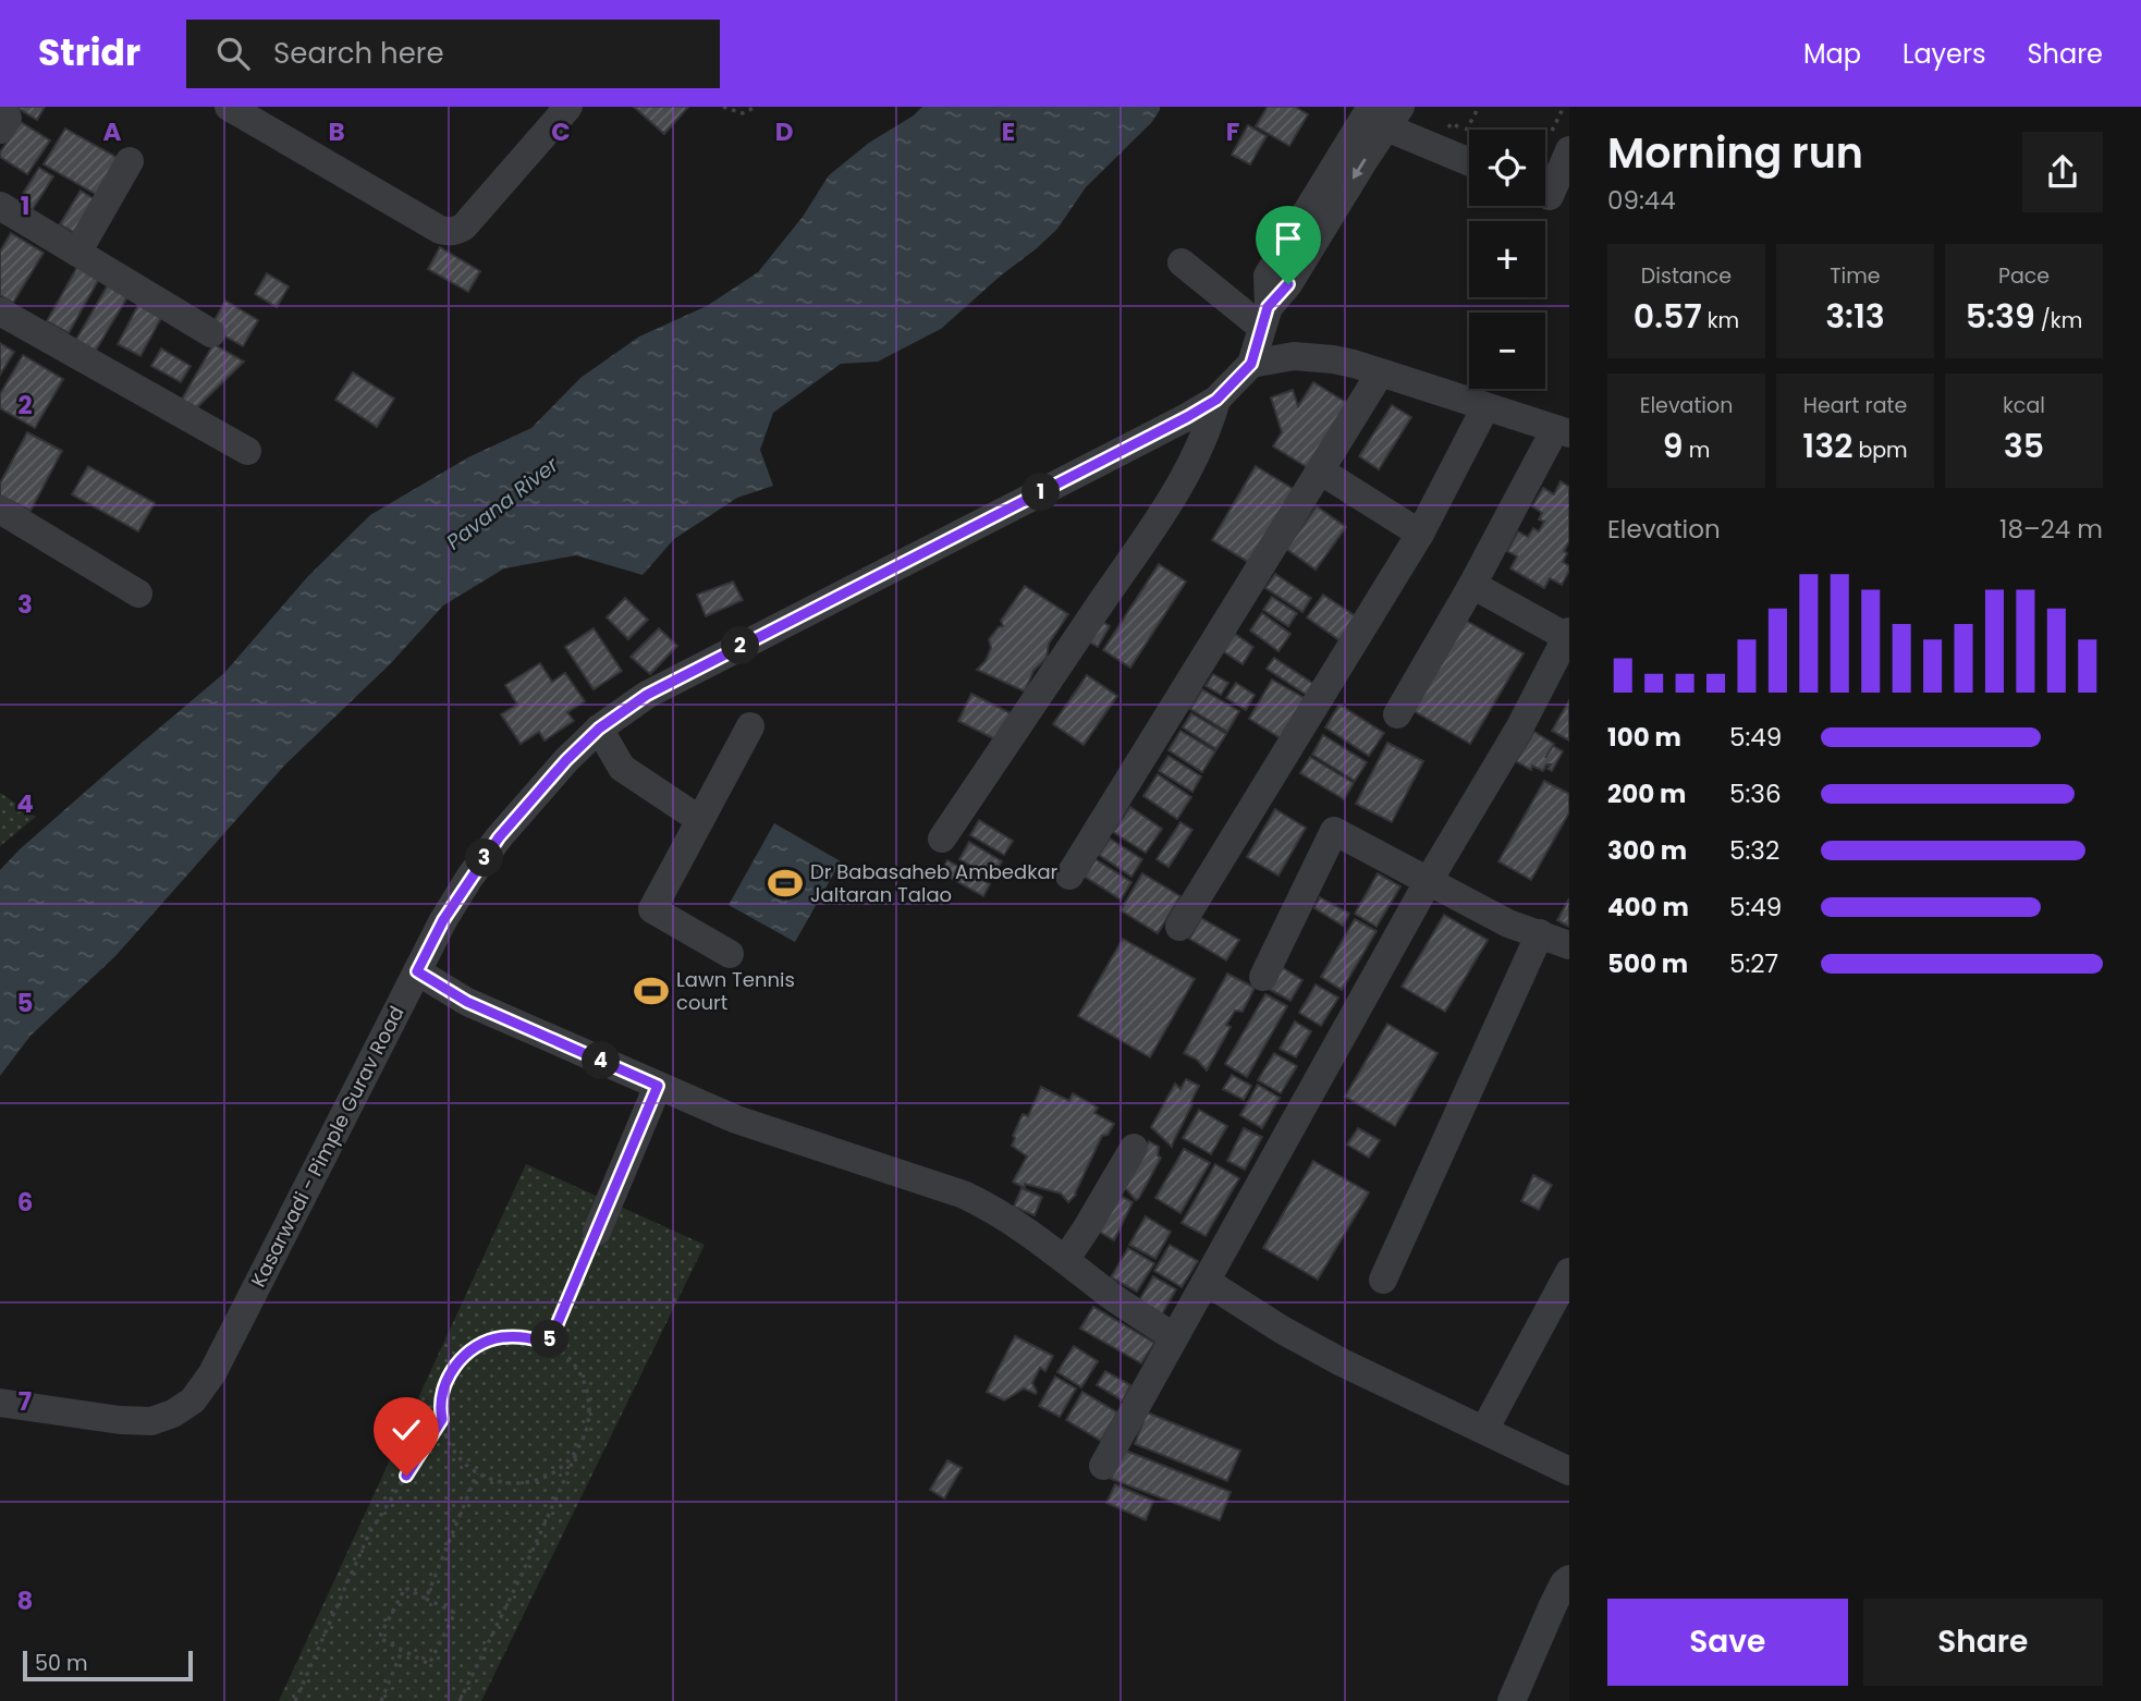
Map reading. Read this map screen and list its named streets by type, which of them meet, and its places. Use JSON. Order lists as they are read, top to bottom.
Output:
{
  "streets": {
    "street": ["Kasarwadi - Pimple Gurav Road"]
  },
  "water": ["Pavana River"],
  "places": {
    "sports": ["Dr Babasaheb Ambedkar Jaltaran Talao", "Lawn Tennis court"]
  },
  "scale_bar": "50 m",
  "page": {
    "header": "Stridr",
    "search": "Search here",
    "nav": ["Map", "Layers", "Share"],
    "heading": ["Morning run", "09:44"],
    "map_buttons": ["+", "−"],
    "stats": [
      ["Distance", "0.57 km"],
      ["Time", "3:13"],
      ["Pace", "5:39 /km"],
      ["Elevation", "9 m"],
      ["Heart rate", "132 bpm"],
      ["kcal", "35"]
    ],
    "pins": [
      "1",
      "2",
      "3",
      "4",
      "5"
    ],
    "chart": ["Elevation", "18–24 m"],
    "list": [
      {
        "name": "100 m",
        "note": "5:49"
      },
      {
        "name": "200 m",
        "note": "5:36"
      },
      {
        "name": "300 m",
        "note": "5:32"
      },
      {
        "name": "400 m",
        "note": "5:49"
      },
      {
        "name": "500 m",
        "note": "5:27"
      }
    ],
    "buttons": ["Save", "Share"],
    "scale": "50 m"
  },
  "grid": {
    "columns": [
      "A",
      "B",
      "C",
      "D",
      "E",
      "F"
    ],
    "rows": [
      "1",
      "2",
      "3",
      "4",
      "5",
      "6",
      "7",
      "8"
    ]
  }
}
